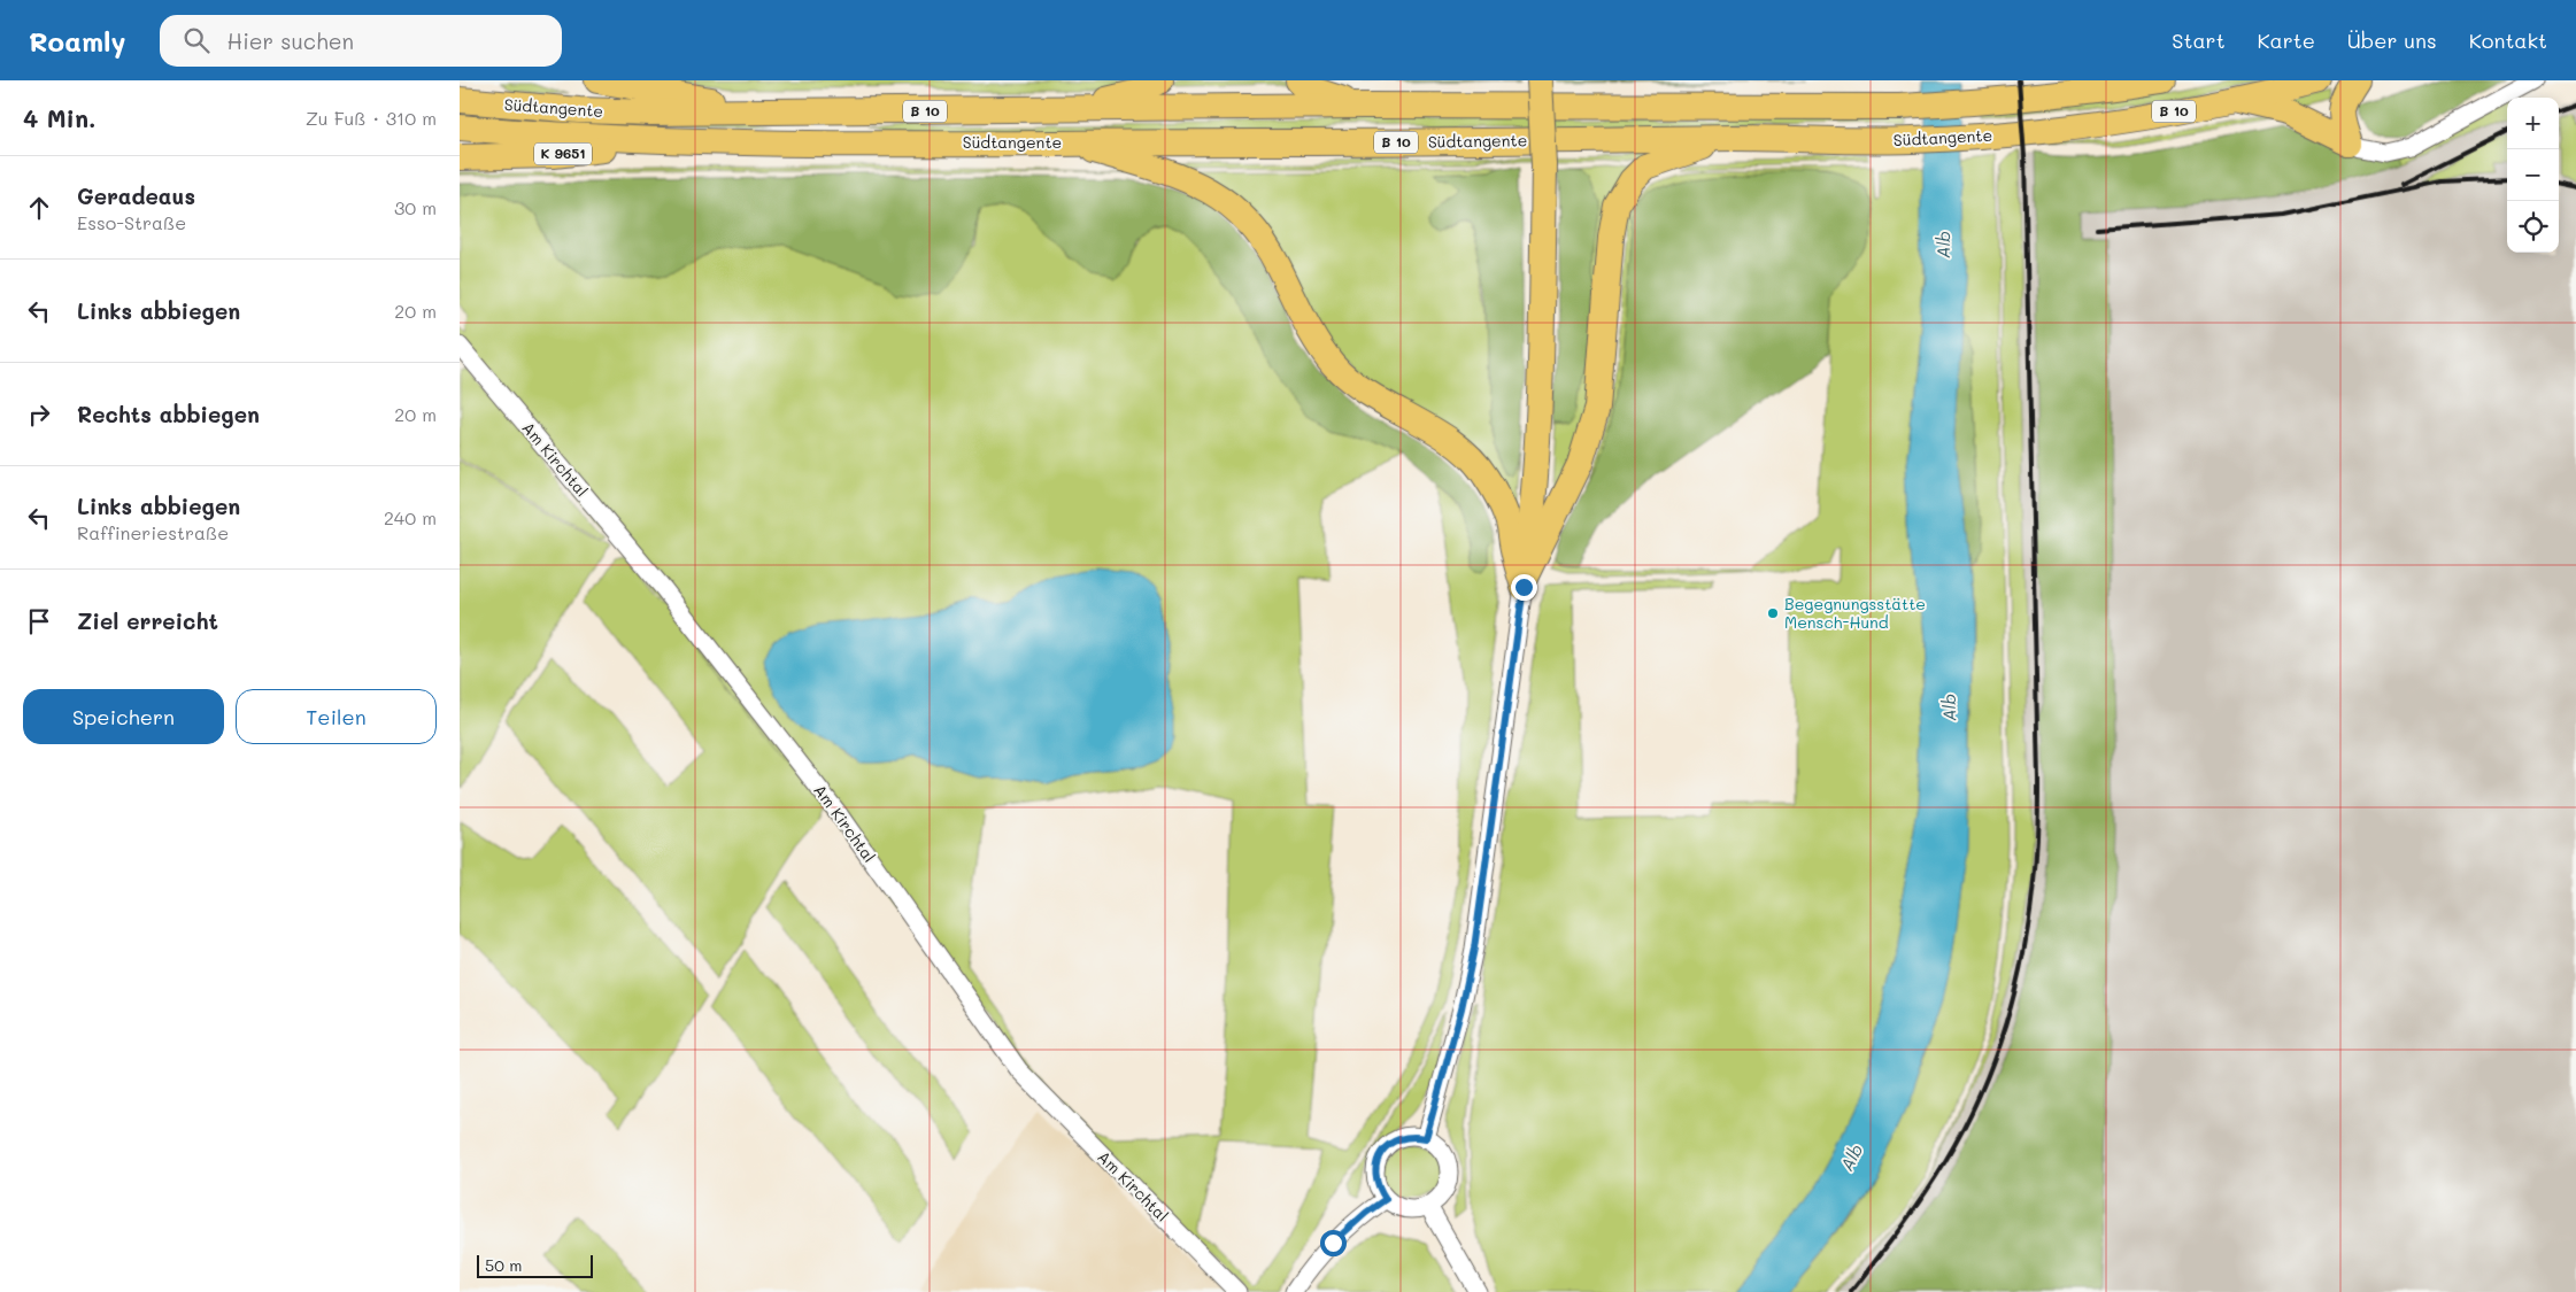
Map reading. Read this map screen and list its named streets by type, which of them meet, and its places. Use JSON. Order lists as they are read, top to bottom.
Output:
{
  "streets": {
    "highway": ["Südtangente", "B 10", "K 9651"],
    "street": ["Am Kirchtal"]
  },
  "crossings": [
    ["Südtangente", "K 9651"]
  ],
  "water": ["Alb"],
  "places": ["Begegnungsstätte Mensch-Hund"],
  "scale_bar": "50 m",
  "page": {
    "header": "Roamly",
    "search": "Hier suchen",
    "nav": [
      "Start",
      "Karte",
      "Über uns",
      "Kontakt"
    ],
    "heading": ["4 Min.", "Zu Fuß · 310 m"],
    "map_buttons": ["+", "−"],
    "list": [
      ["Geradeaus", "Esso-Straße", "30 m"],
      ["Links abbiegen", "20 m"],
      ["Rechts abbiegen", "20 m"],
      ["Links abbiegen", "Raffineriestraße", "240 m"],
      "Ziel erreicht"
    ],
    "buttons": ["Speichern", "Teilen"],
    "scale": "50 m"
  }
}
